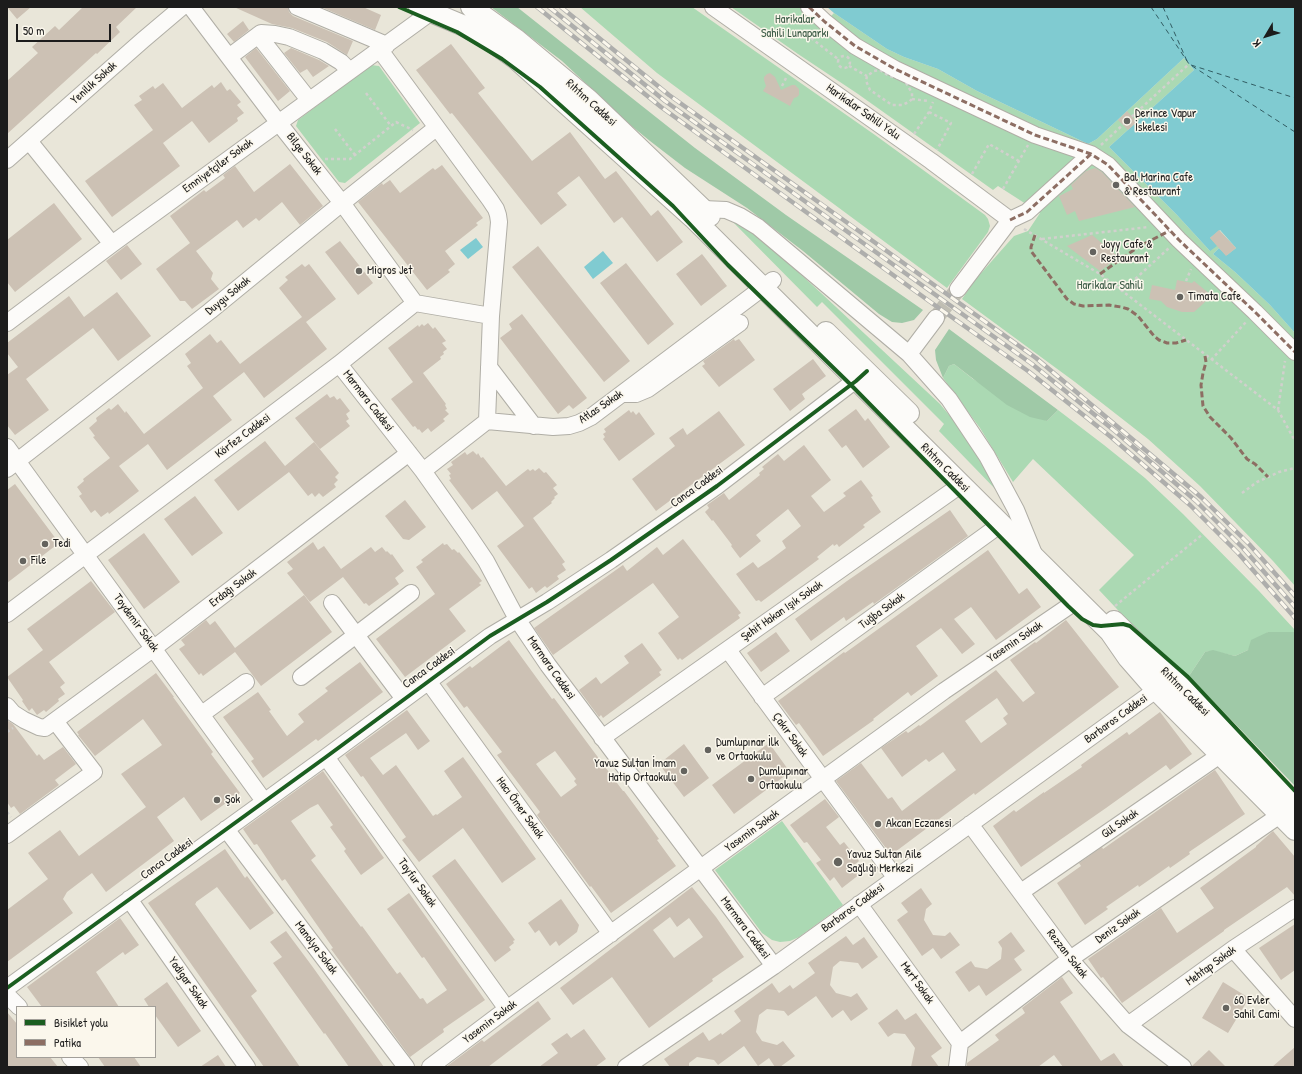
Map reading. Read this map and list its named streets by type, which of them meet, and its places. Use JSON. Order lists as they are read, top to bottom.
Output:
{
  "streets": {
    "main road": ["Rıhtım Caddesi"],
    "street": [
      "Yenilik Sokak",
      "Harikalar Sahili Yolu",
      "Bilge Sokak",
      "Emniyetçiler Sokak",
      "Duygu Sokak",
      "Marmara Caddesi",
      "Atlas Sokak",
      "Körfez Caddesi",
      "Canca Caddesi",
      "Erdağı Sokak",
      "Şehit Hakan Işık Sokak",
      "Tuğba Sokak",
      "Toydemir Sokak",
      "Yasemin Sokak",
      "Barbaros Caddesi",
      "Çakır Sokak",
      "Hacı Ömer Sokak",
      "Gül Sokak",
      "Tayfur Sokak",
      "Deniz Sokak",
      "Manolya Sokak",
      "Rezzan Sokak",
      "Mehtap Sokak",
      "Yadigar Sokak",
      "Mert Sokak"
    ]
  },
  "crossings": [
    ["Rıhtım Caddesi", "Emniyetçiler Sokak"],
    ["Rıhtım Caddesi", "Atlas Sokak"],
    ["Rıhtım Caddesi", "Canca Caddesi"],
    ["Rıhtım Caddesi", "Şehit Hakan Işık Sokak"],
    ["Rıhtım Caddesi", "Tuğba Sokak"],
    ["Rıhtım Caddesi", "Yasemin Sokak"],
    ["Rıhtım Caddesi", "Barbaros Caddesi"],
    ["Rıhtım Caddesi", "Gül Sokak"],
    ["Rıhtım Caddesi", "Deniz Sokak"],
    ["Bilge Sokak", "Emniyetçiler Sokak"],
    ["Bilge Sokak", "Duygu Sokak"],
    ["Bilge Sokak", "Körfez Caddesi"],
    ["Duygu Sokak", "Toydemir Sokak"],
    ["Marmara Caddesi", "Körfez Caddesi"],
    ["Marmara Caddesi", "Canca Caddesi"],
    ["Marmara Caddesi", "Erdağı Sokak"],
    ["Marmara Caddesi", "Şehit Hakan Işık Sokak"],
    ["Marmara Caddesi", "Yasemin Sokak"],
    ["Marmara Caddesi", "Barbaros Caddesi"],
    ["Körfez Caddesi", "Toydemir Sokak"],
    ["Canca Caddesi", "Toydemir Sokak"],
    ["Canca Caddesi", "Hacı Ömer Sokak"],
    ["Canca Caddesi", "Tayfur Sokak"],
    ["Canca Caddesi", "Manolya Sokak"],
    ["Canca Caddesi", "Yadigar Sokak"],
    ["Erdağı Sokak", "Toydemir Sokak"],
    ["Şehit Hakan Işık Sokak", "Çakır Sokak"],
    ["Tuğba Sokak", "Çakır Sokak"],
    ["Yasemin Sokak", "Çakır Sokak"],
    ["Yasemin Sokak", "Hacı Ömer Sokak"],
    ["Yasemin Sokak", "Tayfur Sokak"],
    ["Barbaros Caddesi", "Çakır Sokak"],
    ["Barbaros Caddesi", "Rezzan Sokak"],
    ["Barbaros Caddesi", "Mert Sokak"],
    ["Gül Sokak", "Rezzan Sokak"],
    ["Deniz Sokak", "Rezzan Sokak"],
    ["Deniz Sokak", "Mert Sokak"],
    ["Rezzan Sokak", "Mehtap Sokak"]
  ],
  "parks": ["Harikalar Sahili Lunaparkı", "Harikalar Sahili"],
  "places": [
    "Derince Vapur İskelesi",
    "Bal Marina Cafe & Restaurant",
    "Joyy Cafe & Restaurant",
    "Migros Jet",
    "Timata Cafe",
    "Tedi",
    "File",
    "Dumlupınar İlk ve Ortaokulu",
    "Yavuz Sultan İmam Hatip Ortaokulu",
    "Dumlupınar Ortaokulu",
    "Şok",
    "Akcan Eczanesi",
    "Yavuz Sultan Aile Sağlığı Merkezi",
    "60 Evler Sahil Cami"
  ],
  "legend": ["Bisiklet yolu", "Patika"],
  "scale_bar": "50 m",
  "north": "bottom left"
}
